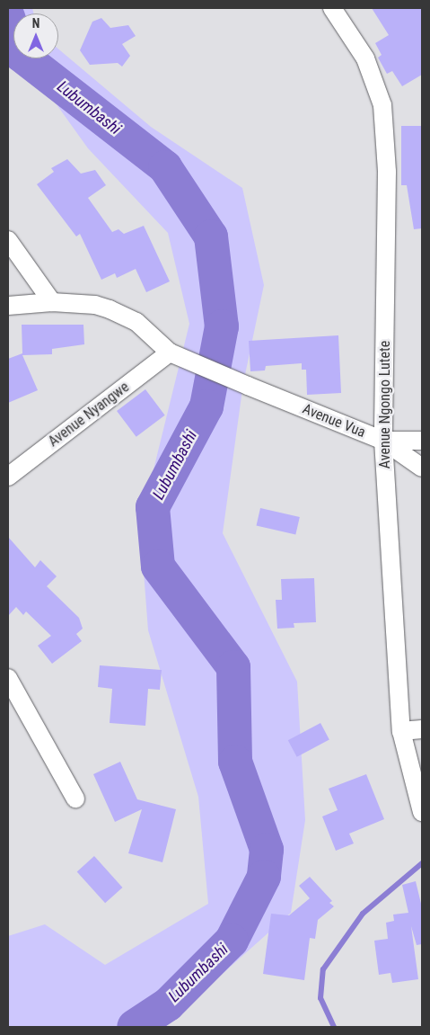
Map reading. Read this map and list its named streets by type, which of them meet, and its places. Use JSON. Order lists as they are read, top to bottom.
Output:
{
  "streets": {
    "street": ["Avenue Ngongo Lutete", "Avenue Nyangwe", "Avenue Vua"]
  },
  "crossings": [
    ["Avenue Ngongo Lutete", "Avenue Vua"],
    ["Avenue Nyangwe", "Avenue Vua"]
  ],
  "water": ["Lubumbashi"],
  "north": "top"
}
